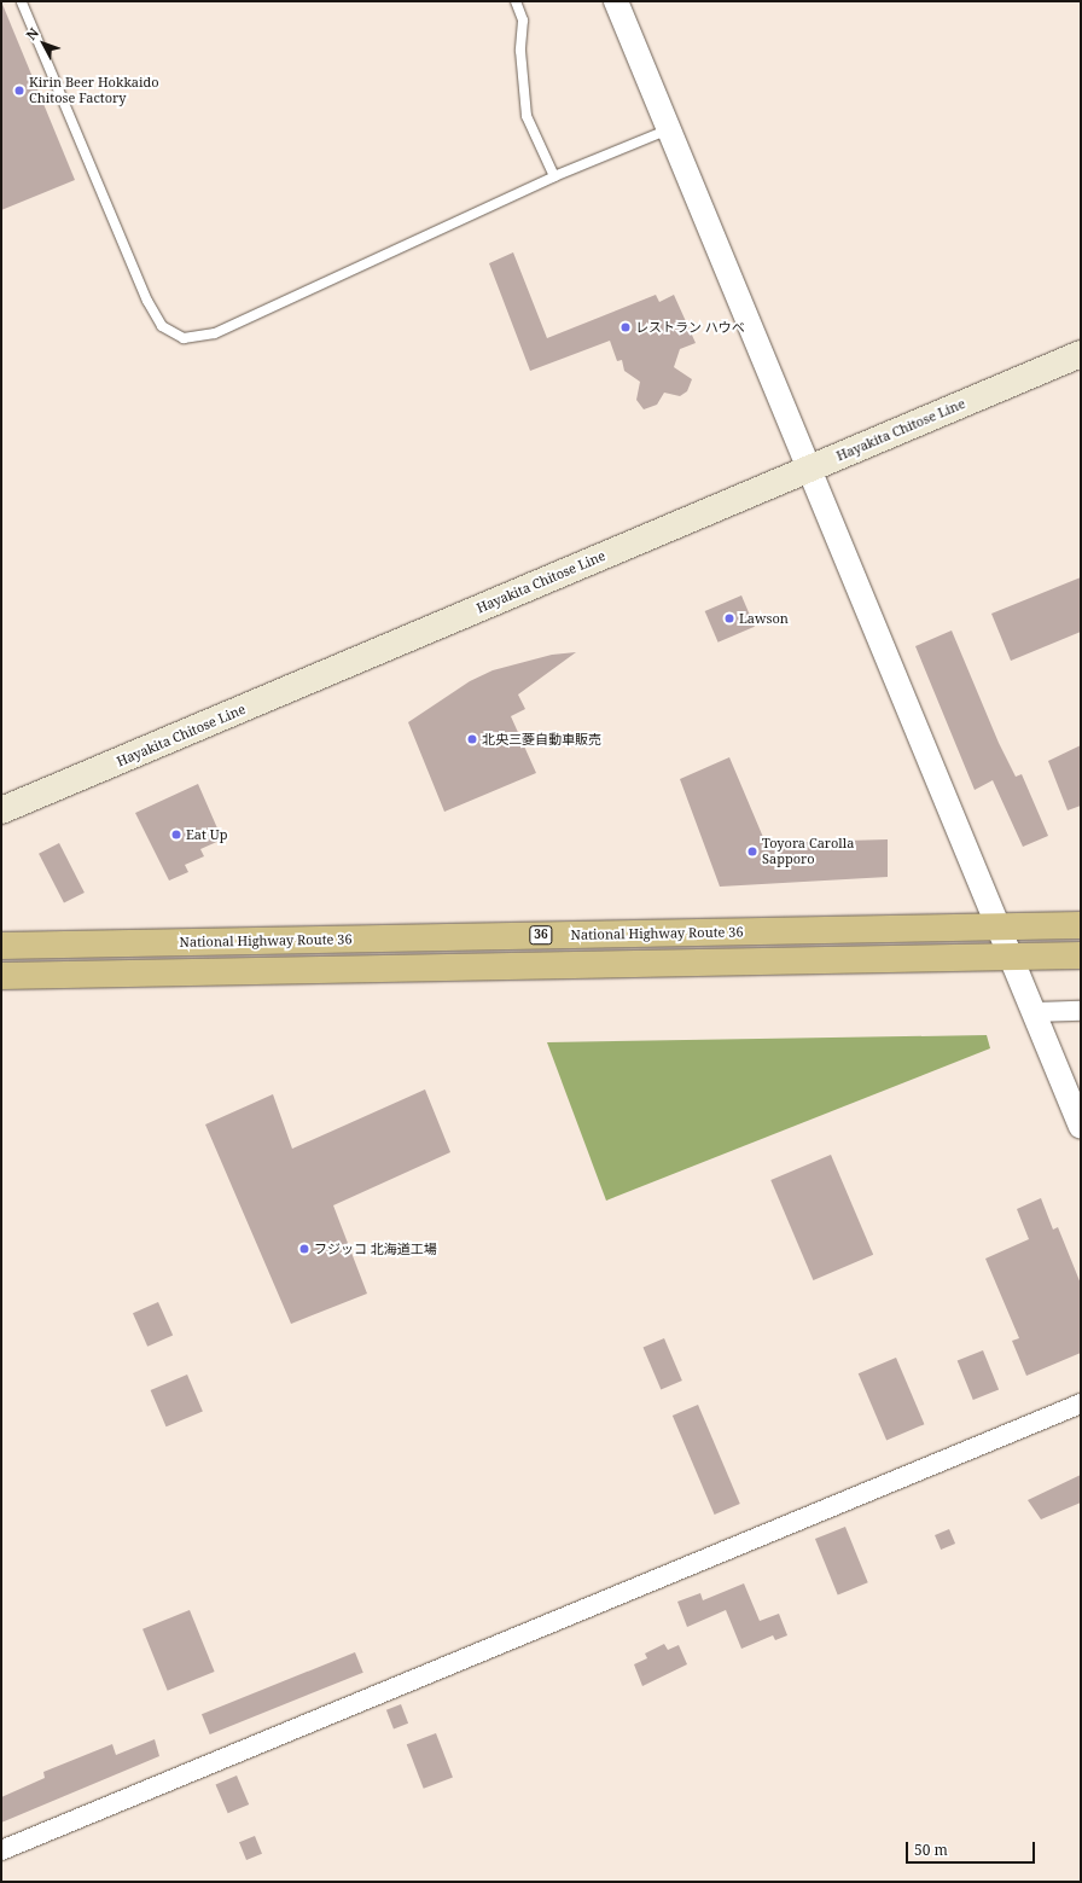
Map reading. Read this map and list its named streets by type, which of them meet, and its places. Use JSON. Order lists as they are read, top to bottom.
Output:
{
  "streets": {
    "highway": ["National Highway Route 36", "36"],
    "main road": ["Hayakita Chitose Line"]
  },
  "places": [
    "Kirin Beer Hokkaido Chitose Factory",
    "レストラン ハウベ",
    "Lawson",
    "北央三菱自動車販売",
    "Eat Up",
    "Toyora Carolla Sapporo",
    "フジッコ 北海道工場"
  ],
  "scale_bar": "50 m",
  "north": "top left"
}
